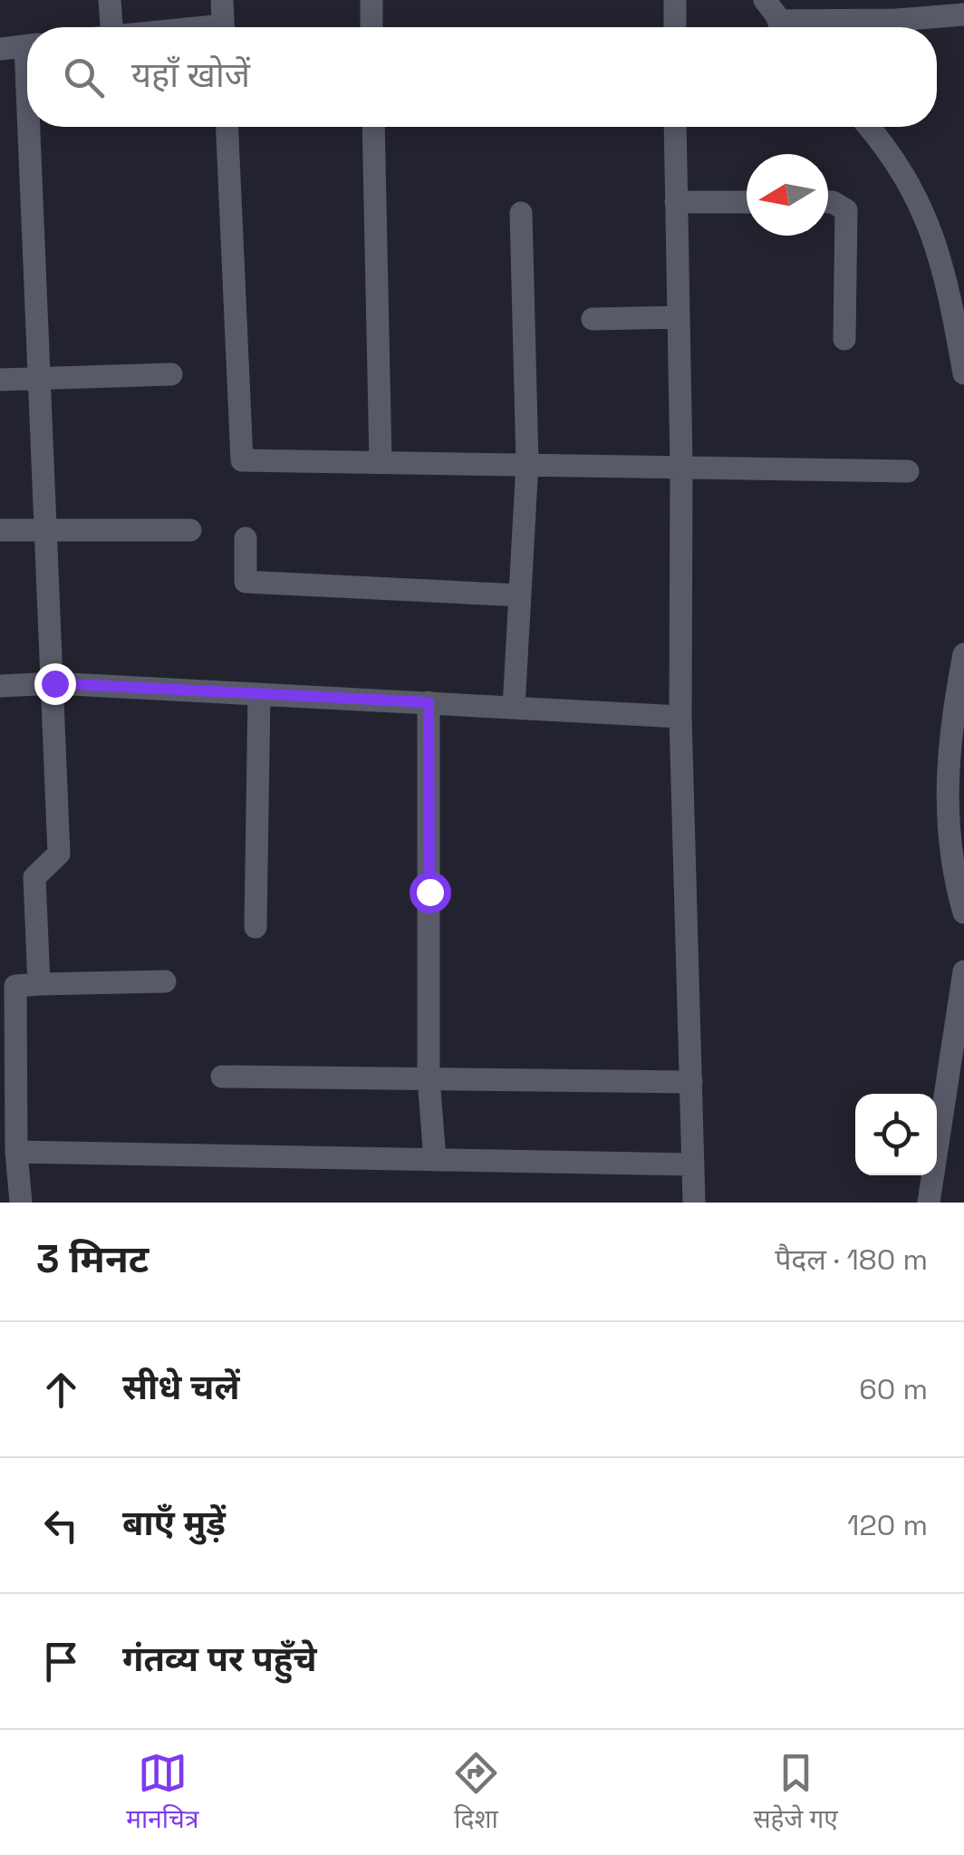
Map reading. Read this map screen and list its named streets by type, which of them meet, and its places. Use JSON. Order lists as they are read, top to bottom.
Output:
{
  "north": "left",
  "page": {
    "search": "यहाँ खोजें",
    "heading": ["3 मिनट", "पैदल · 180 m"],
    "list": [
      ["सीधे चलें", "60 m"],
      ["बाएँ मुड़ें", "120 m"],
      "गंतव्य पर पहुँचे"
    ],
    "nav": ["मानचित्र", "दिशा", "सहेजे गए"]
  }
}
